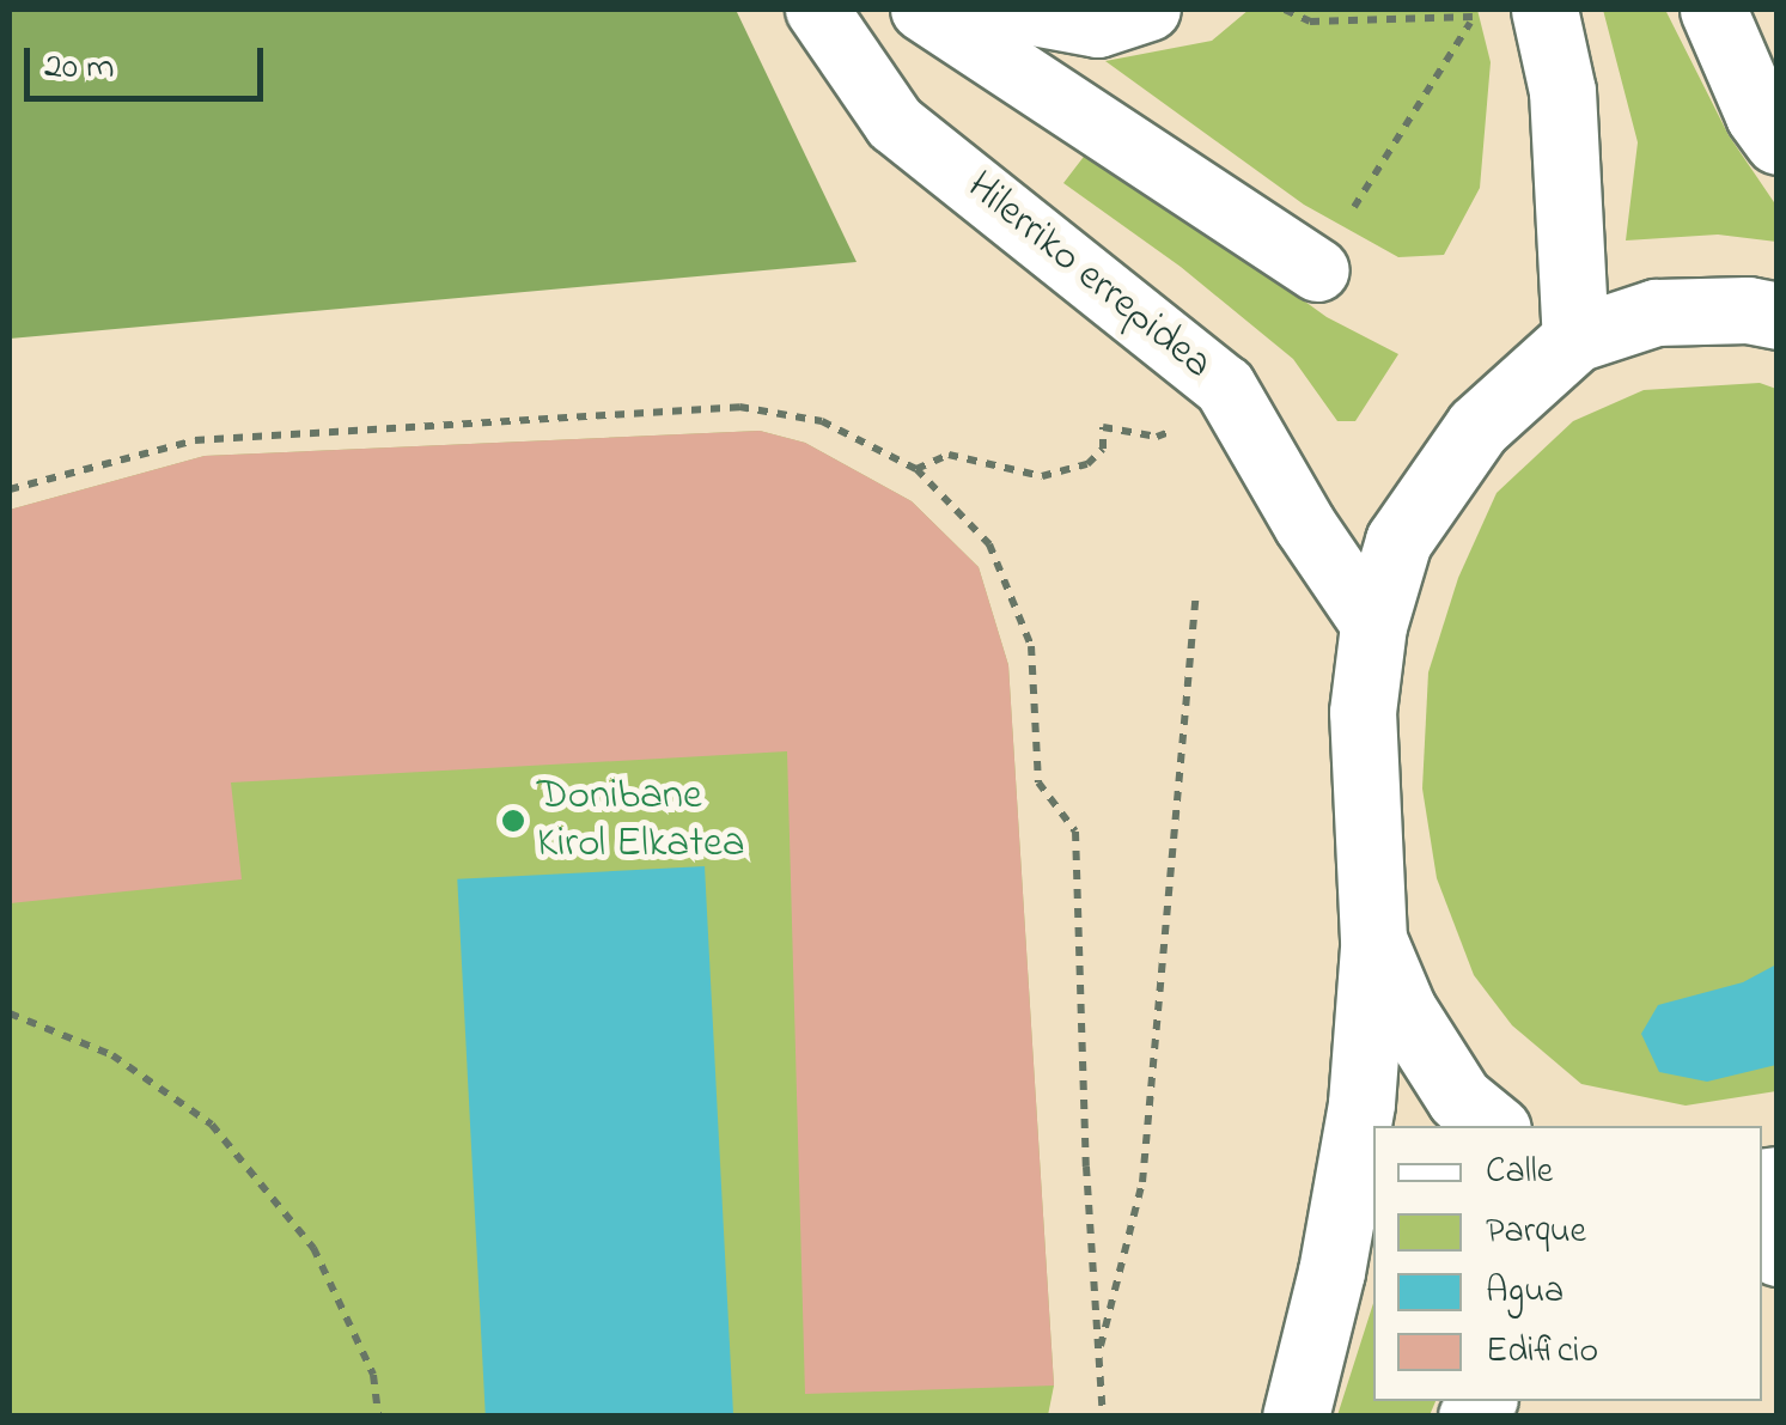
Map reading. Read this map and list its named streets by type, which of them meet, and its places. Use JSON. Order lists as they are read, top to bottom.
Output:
{
  "streets": {
    "street": ["Hilerriko errepidea"]
  },
  "places": ["Donibane Kirol Elkatea"],
  "legend": [
    "Calle",
    "Parque",
    "Agua",
    "Edificio"
  ],
  "scale_bar": "20 m"
}
